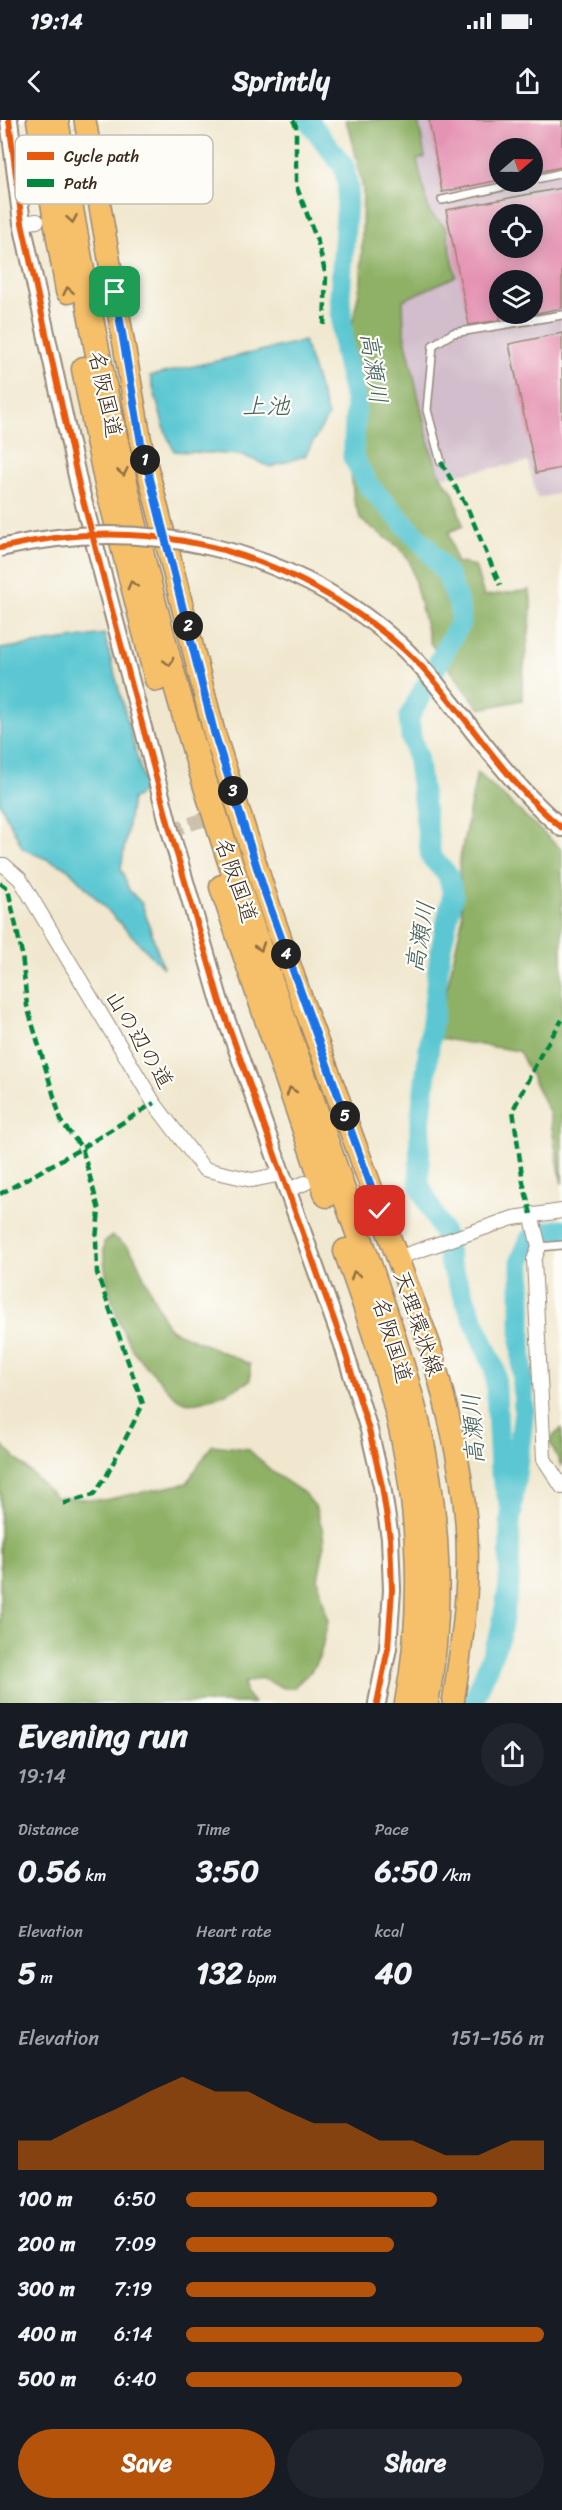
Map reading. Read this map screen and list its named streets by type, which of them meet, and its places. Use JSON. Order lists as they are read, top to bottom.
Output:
{
  "streets": {
    "highway": ["名阪国道"],
    "main road": ["天理環状線"],
    "street": ["山の辺の道"]
  },
  "water": ["高瀬川", "上池"],
  "legend": ["Cycle path", "Path"],
  "north": "right",
  "page": {
    "status": "19:14",
    "header": "Sprintly",
    "pins": [
      "1",
      "2",
      "3",
      "4",
      "5"
    ],
    "heading": ["Evening run", "19:14"],
    "stats": [
      ["Distance", "0.56 km"],
      ["Time", "3:50"],
      ["Pace", "6:50 /km"],
      ["Elevation", "5 m"],
      ["Heart rate", "132 bpm"],
      ["kcal", "40"]
    ],
    "chart": ["Elevation", "151–156 m"],
    "list": [
      {
        "name": "100 m",
        "note": "6:50"
      },
      {
        "name": "200 m",
        "note": "7:09"
      },
      {
        "name": "300 m",
        "note": "7:19"
      },
      {
        "name": "400 m",
        "note": "6:14"
      },
      {
        "name": "500 m",
        "note": "6:40"
      }
    ],
    "buttons": ["Save", "Share"]
  }
}
